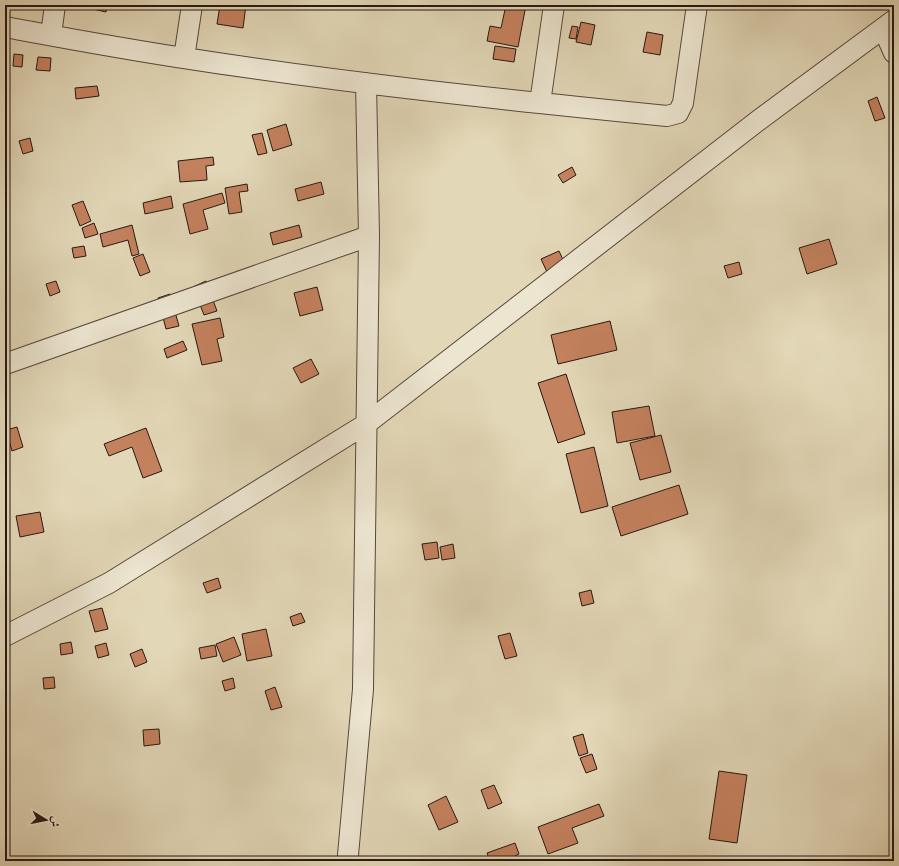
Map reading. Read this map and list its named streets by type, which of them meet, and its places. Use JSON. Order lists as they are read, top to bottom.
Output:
{
  "north": "right"
}
